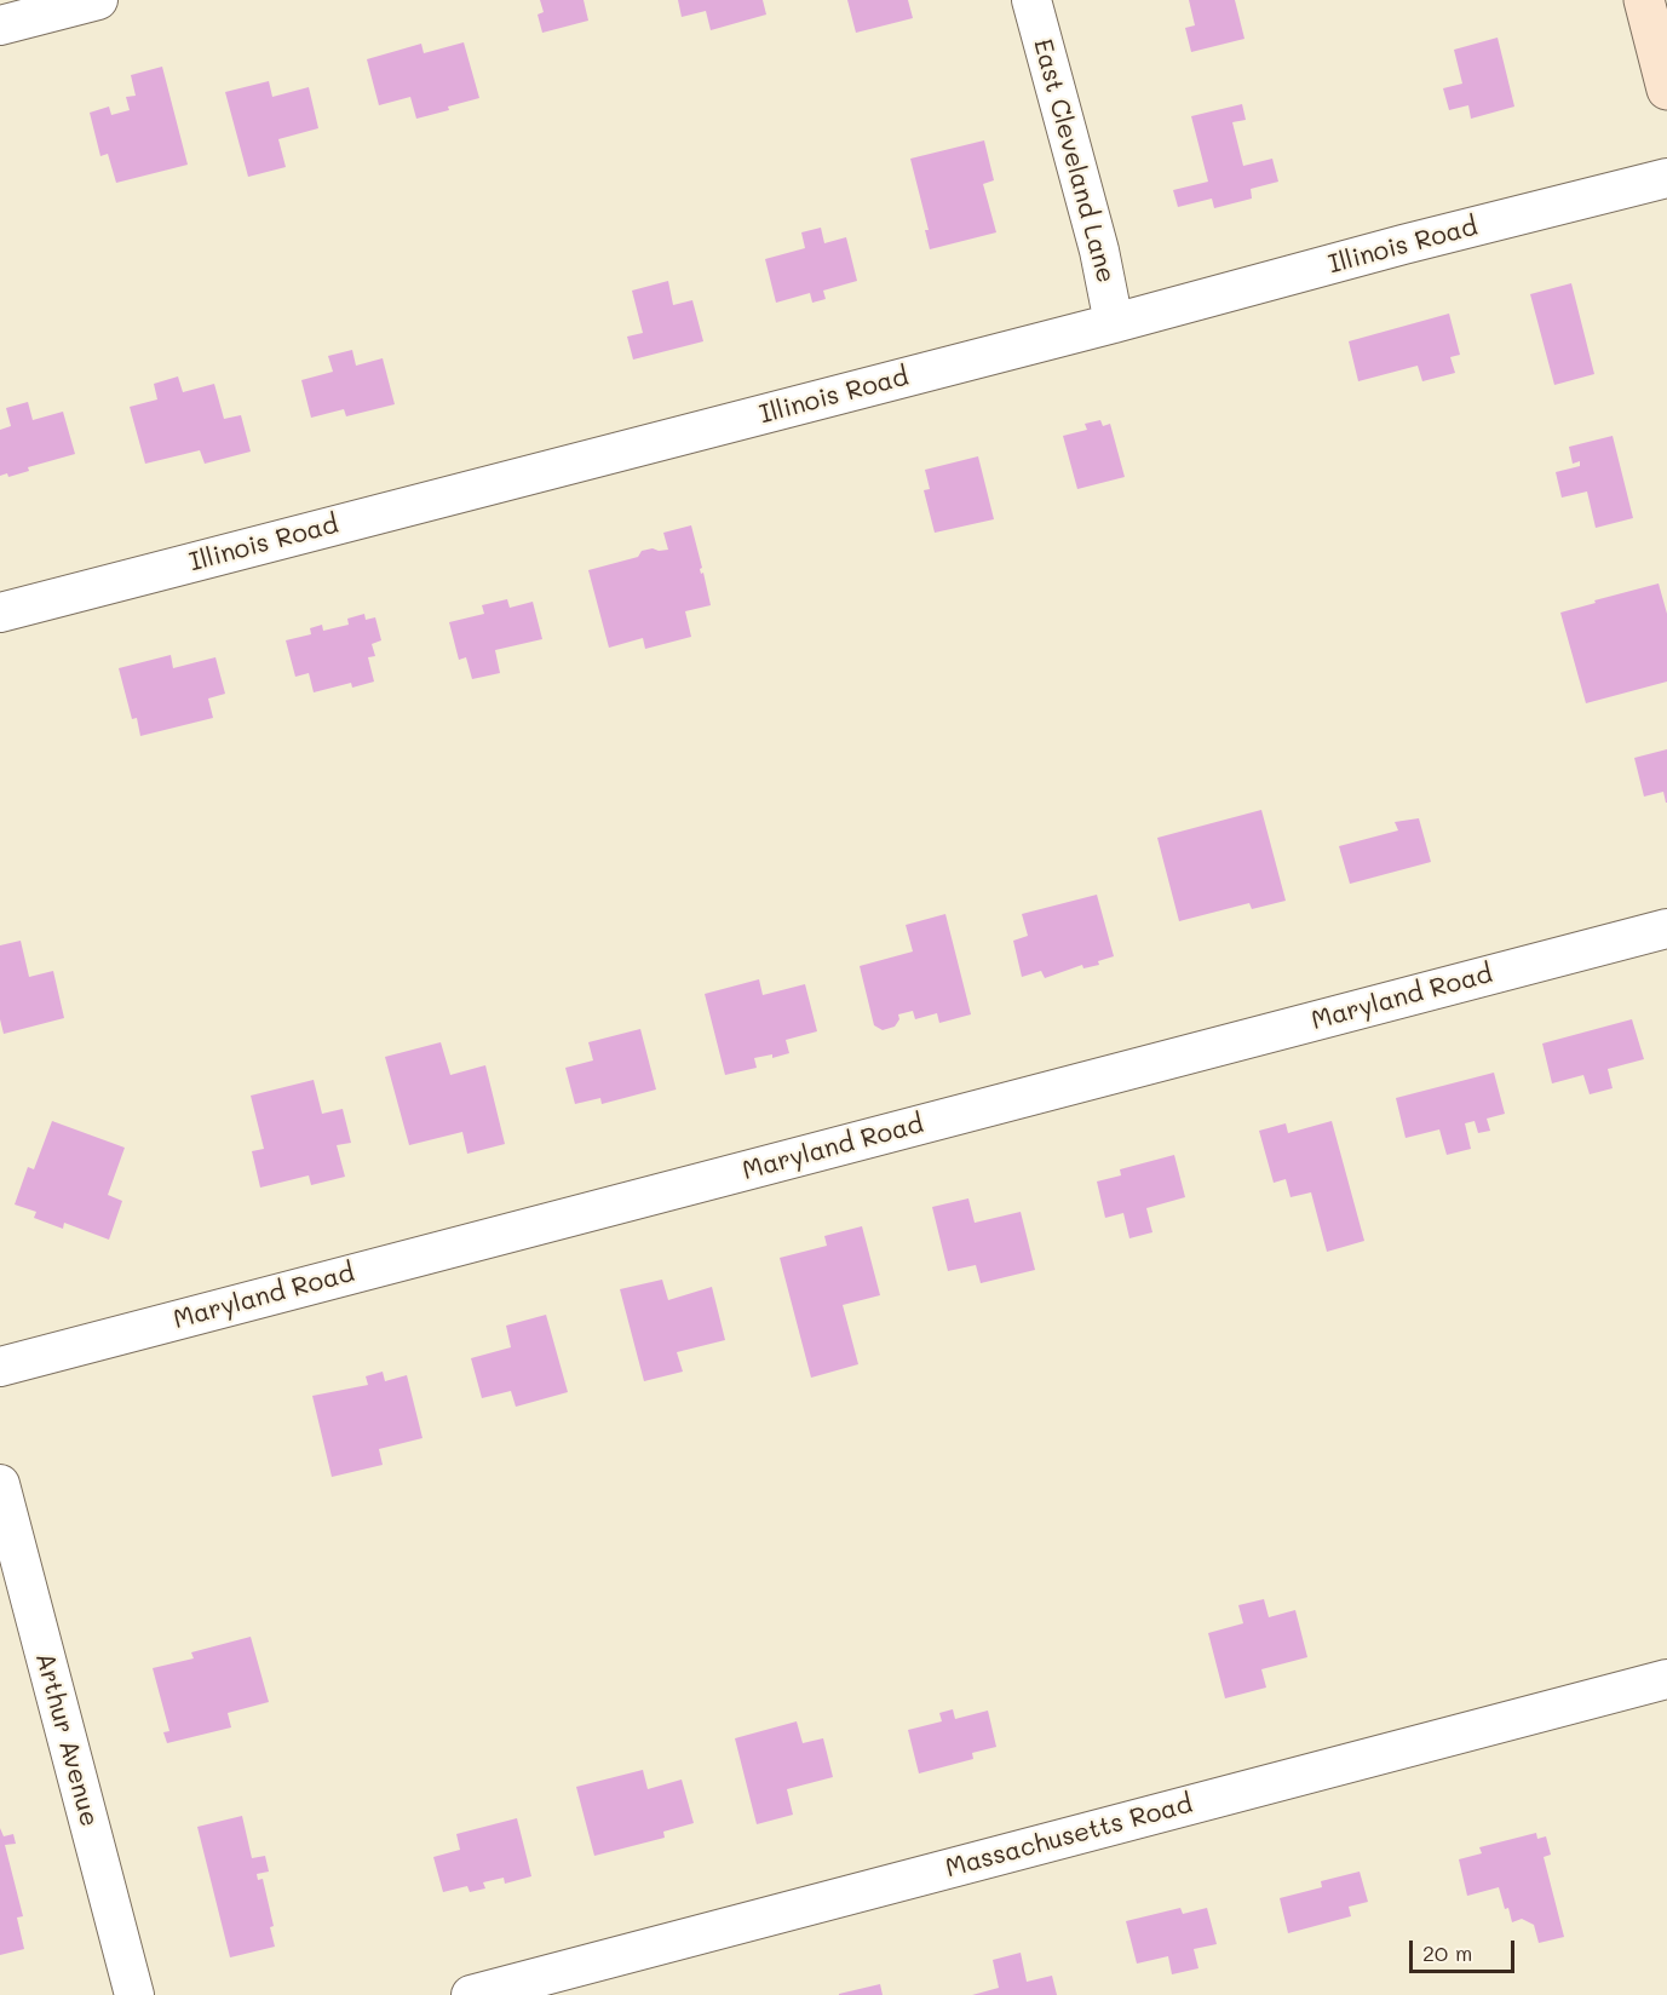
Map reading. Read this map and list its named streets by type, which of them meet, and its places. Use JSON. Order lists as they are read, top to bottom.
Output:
{
  "streets": {
    "street": [
      "East Cleveland Lane",
      "Illinois Road",
      "Maryland Road",
      "Arthur Avenue",
      "Massachusetts Road"
    ]
  },
  "crossings": [
    ["East Cleveland Lane", "Illinois Road"]
  ],
  "scale_bar": "20 m"
}
